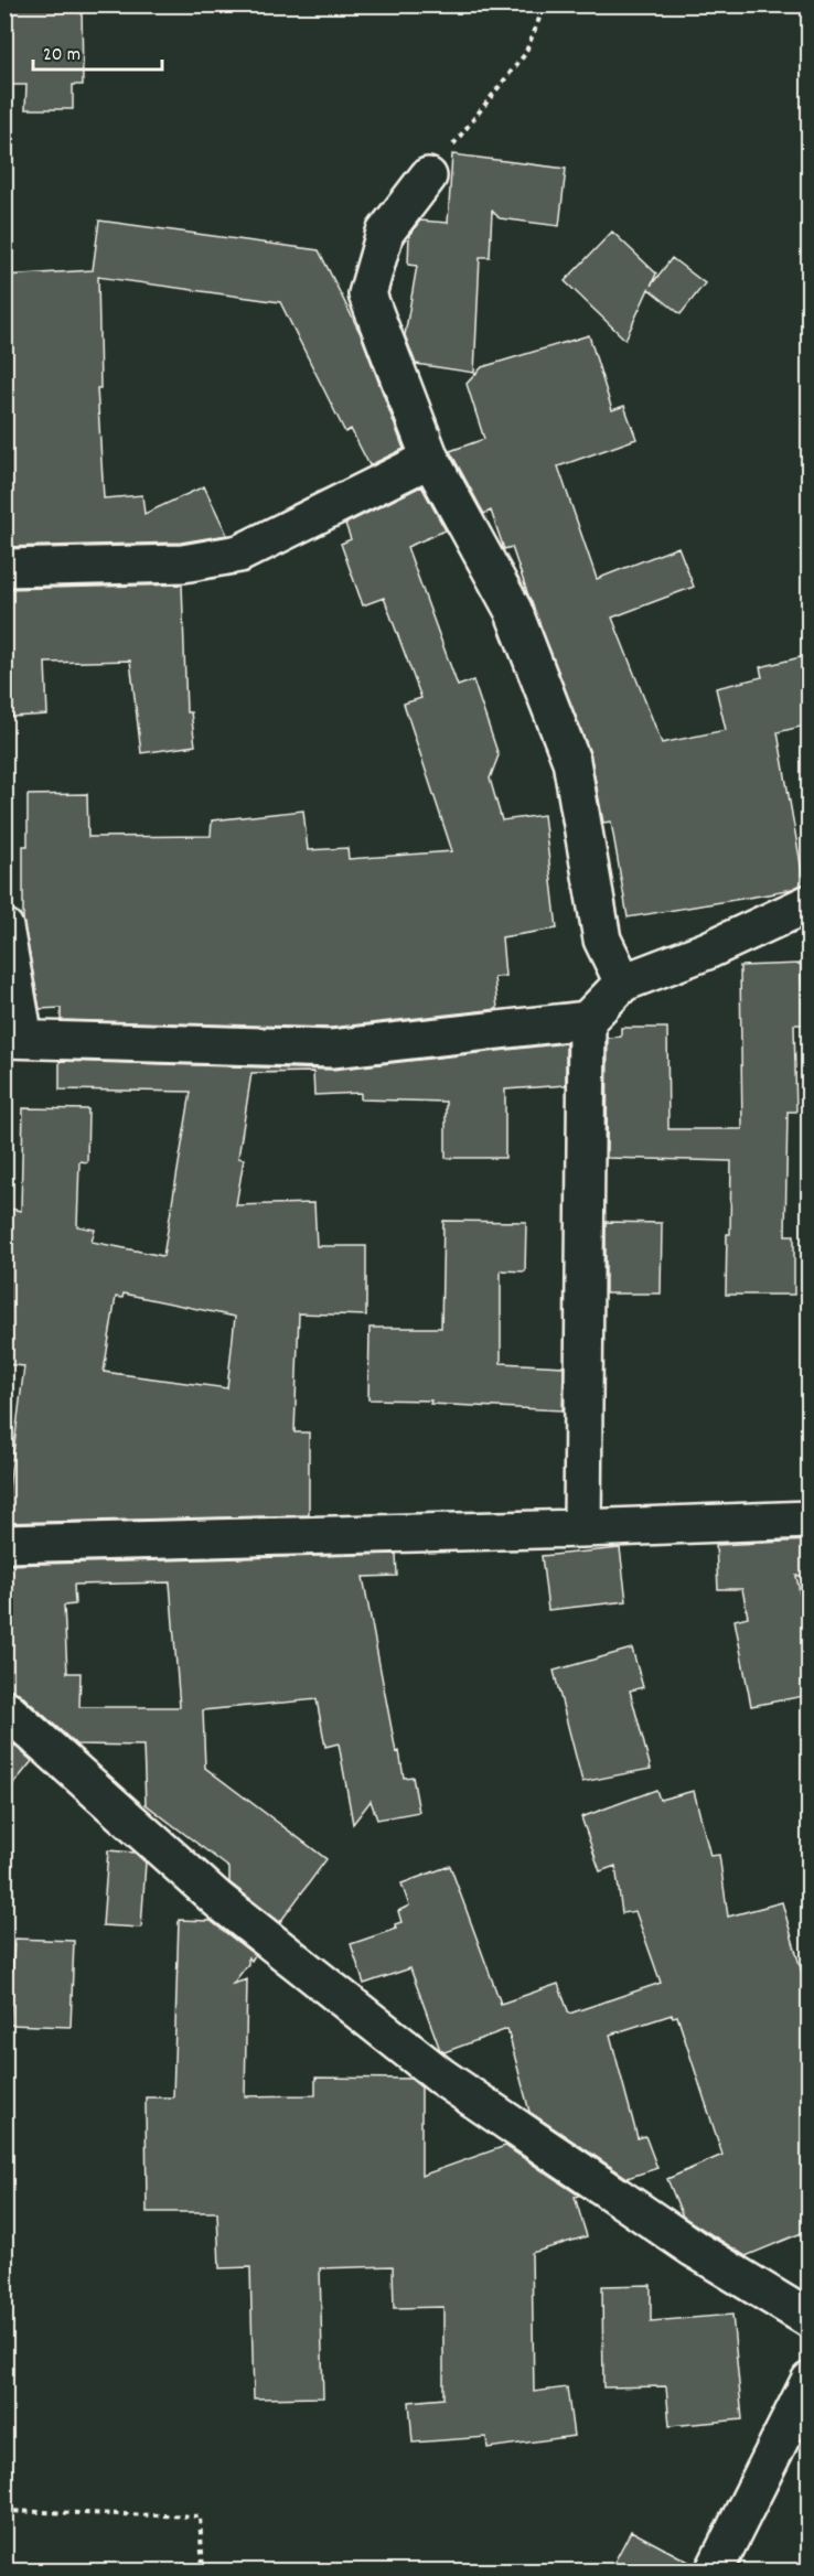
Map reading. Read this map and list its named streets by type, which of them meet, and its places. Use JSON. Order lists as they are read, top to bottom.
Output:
{
  "scale_bar": "20 m"
}
